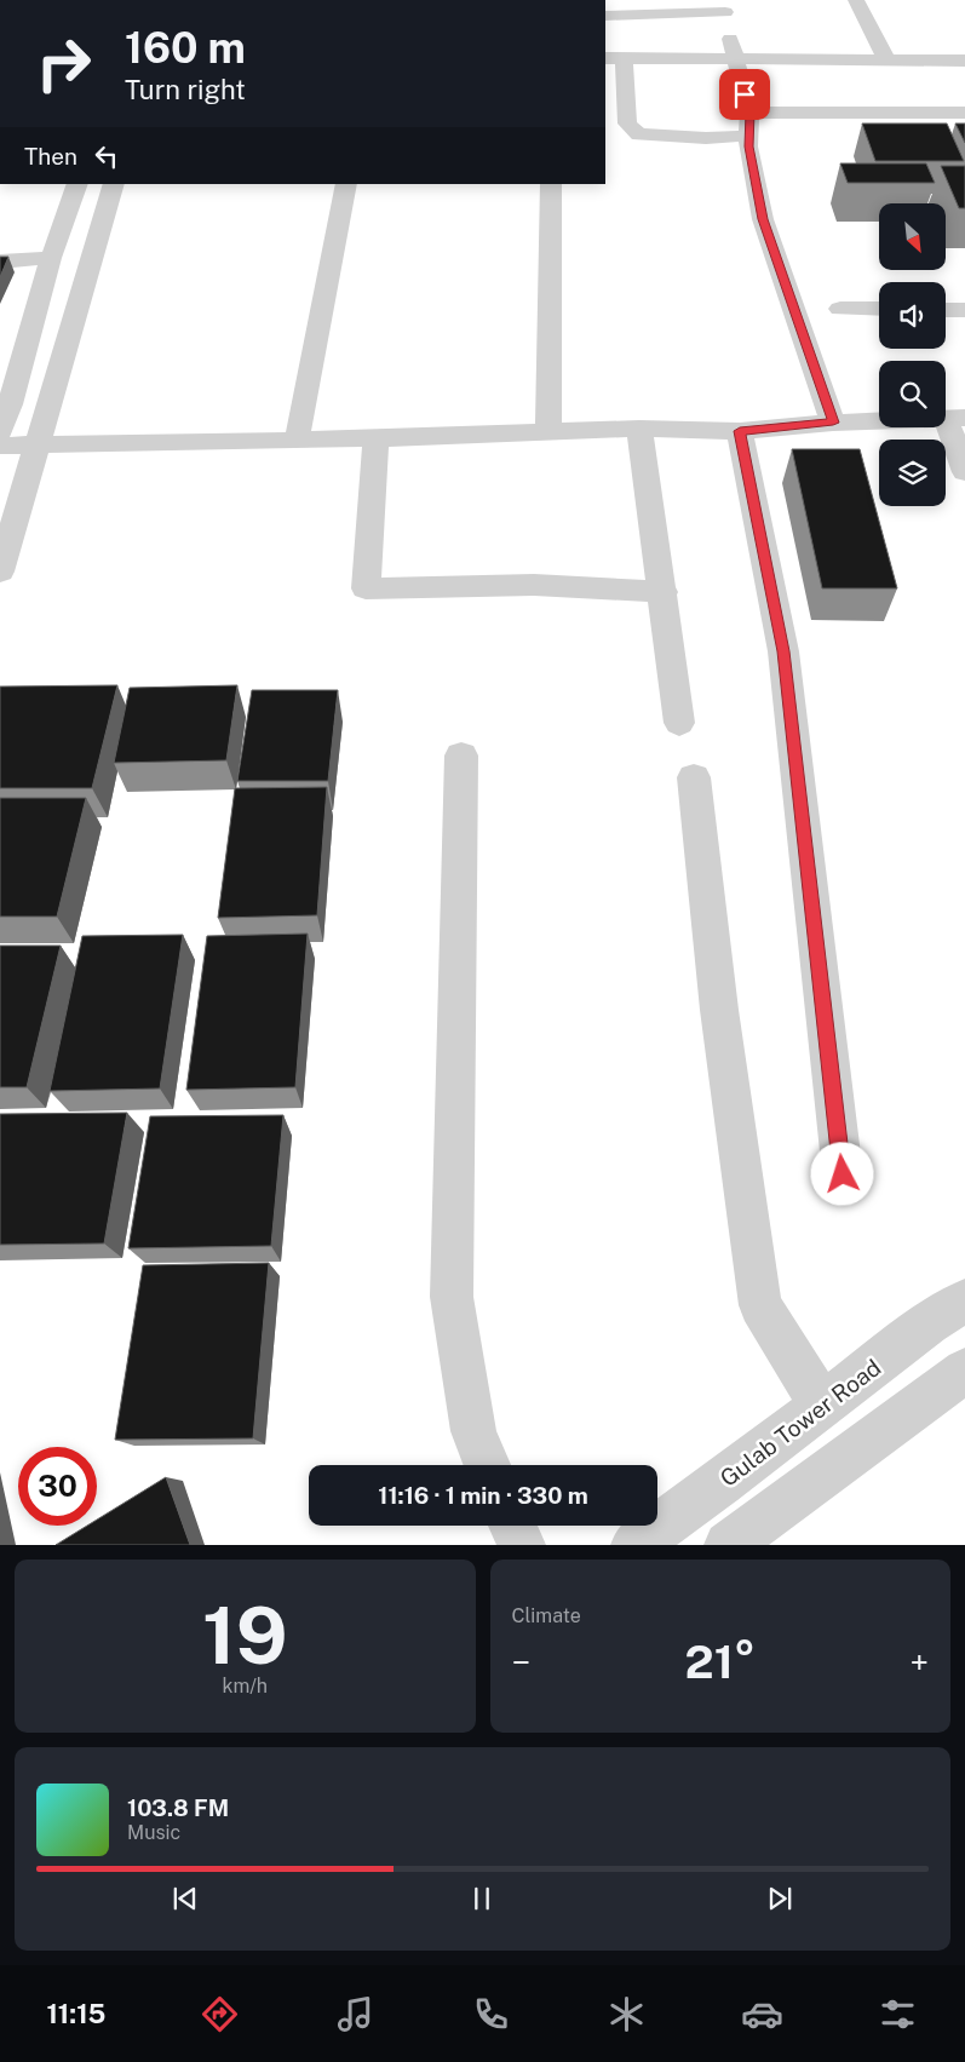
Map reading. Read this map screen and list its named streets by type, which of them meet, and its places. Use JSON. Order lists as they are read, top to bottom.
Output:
{
  "streets": {
    "street": ["Gulab Tower Road"]
  },
  "north": "bottom right",
  "page": {
    "turn": ["160 m", "Turn right"],
    "then": "Then",
    "limit": "30",
    "trip": "11:16 · 1 min · 330 m",
    "tile": [
      ["19", "km/h"],
      "Climate"
    ],
    "heat": ["−", "21°", "+"],
    "song": ["103.8 FM", "Music"],
    "tabs": "11:15"
  }
}
